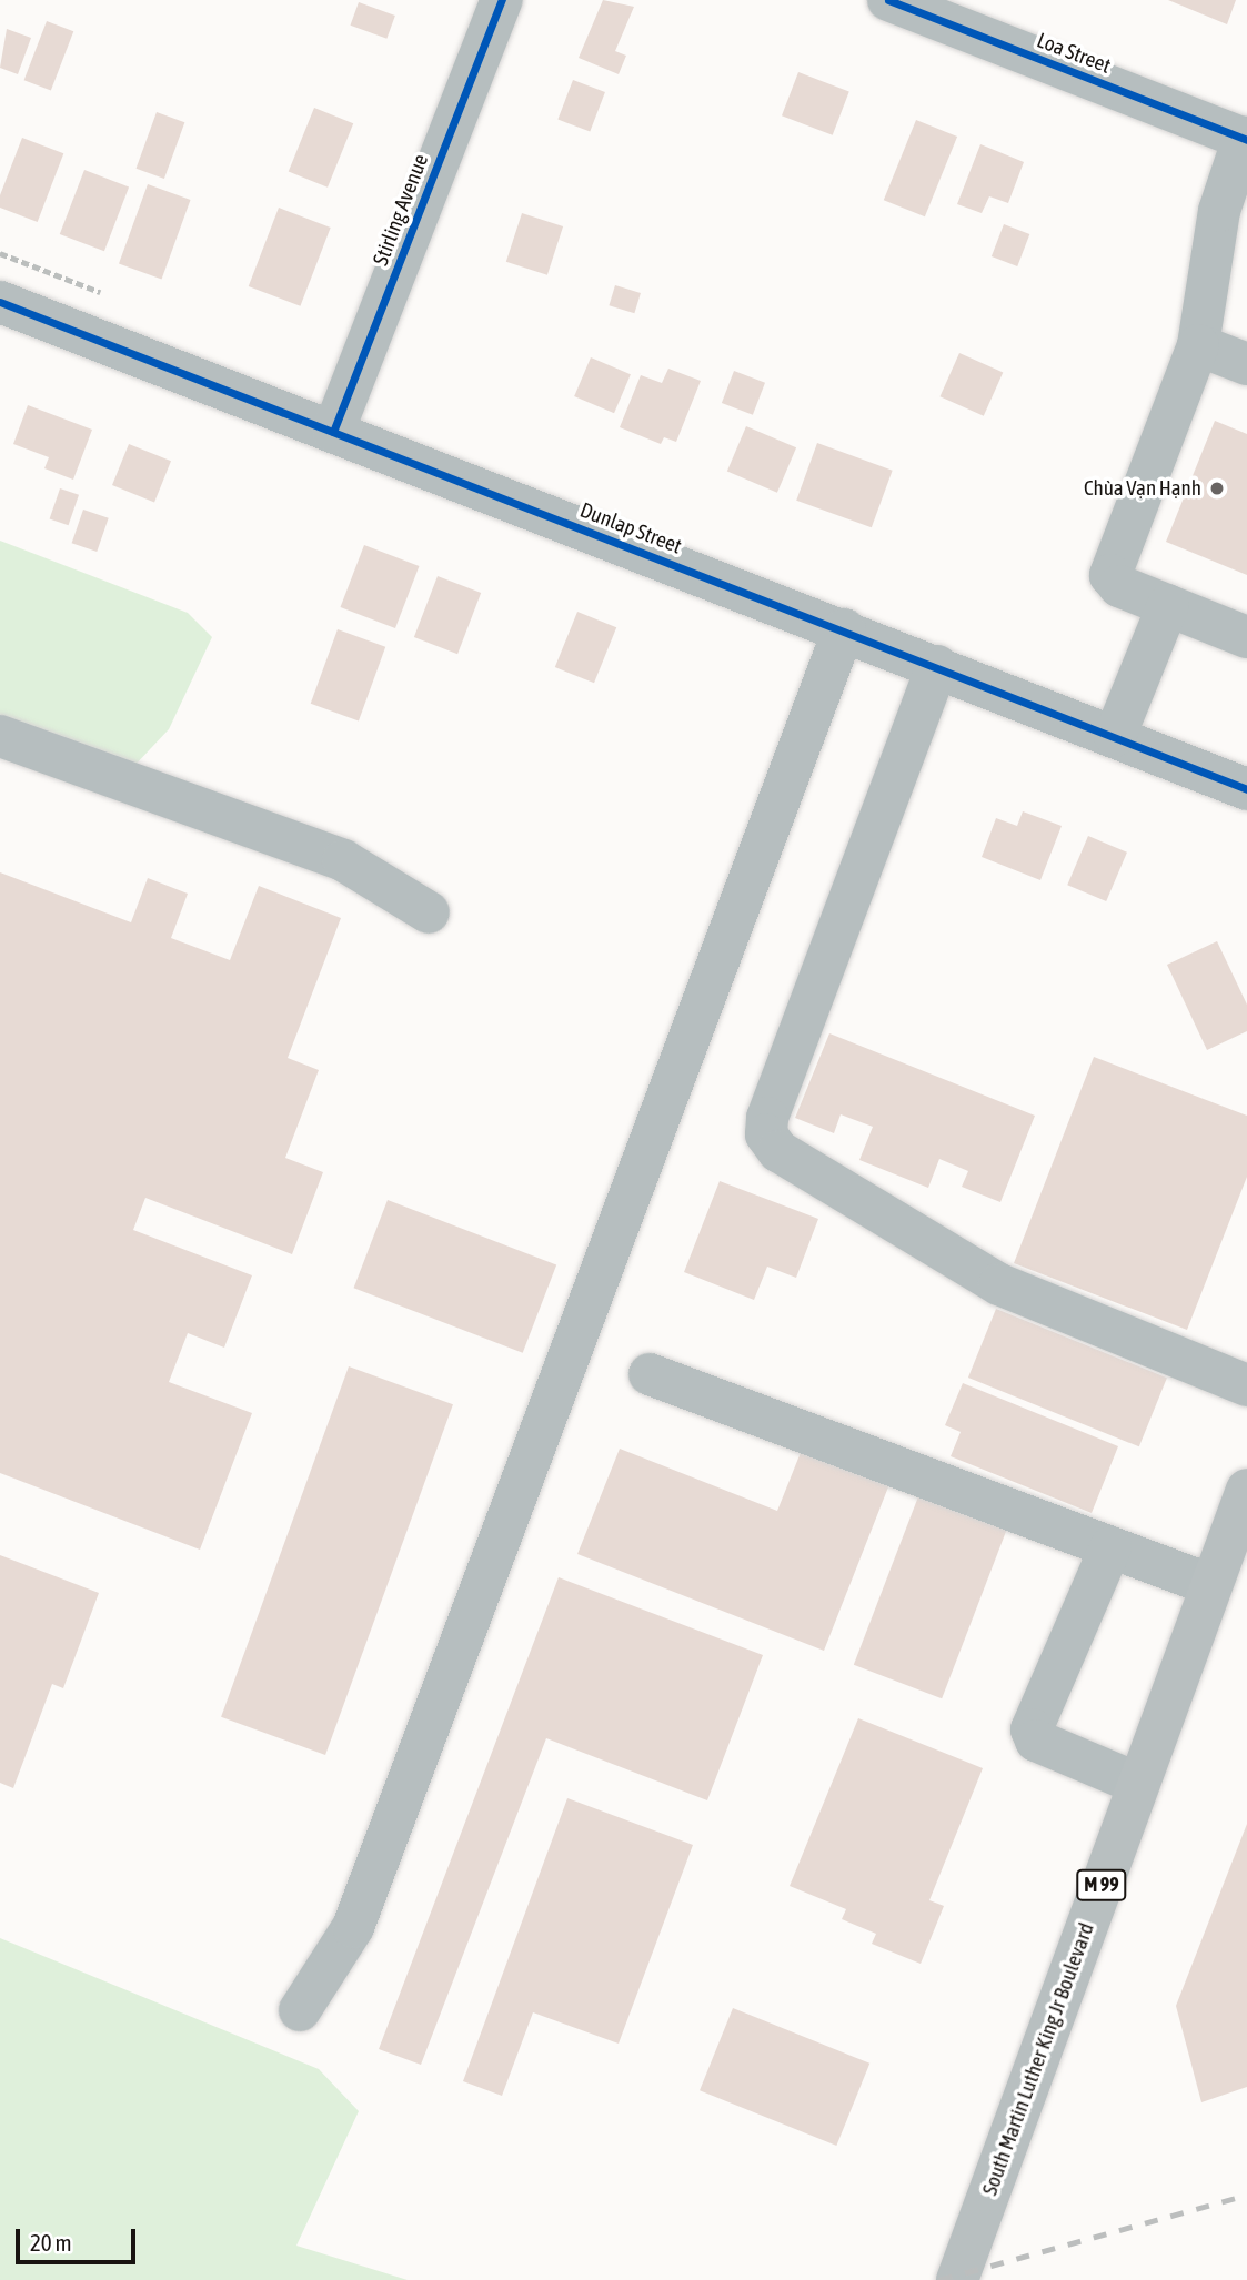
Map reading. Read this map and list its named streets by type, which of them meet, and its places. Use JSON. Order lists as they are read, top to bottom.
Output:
{
  "streets": {
    "main road": ["M 99", "South Martin Luther King Jr Boulevard"],
    "street": ["Loa Street", "Stirling Avenue", "Dunlap Street"]
  },
  "crossings": [
    ["Stirling Avenue", "Dunlap Street"]
  ],
  "places": ["Chùa Vạn Hạnh"],
  "scale_bar": "20 m"
}
